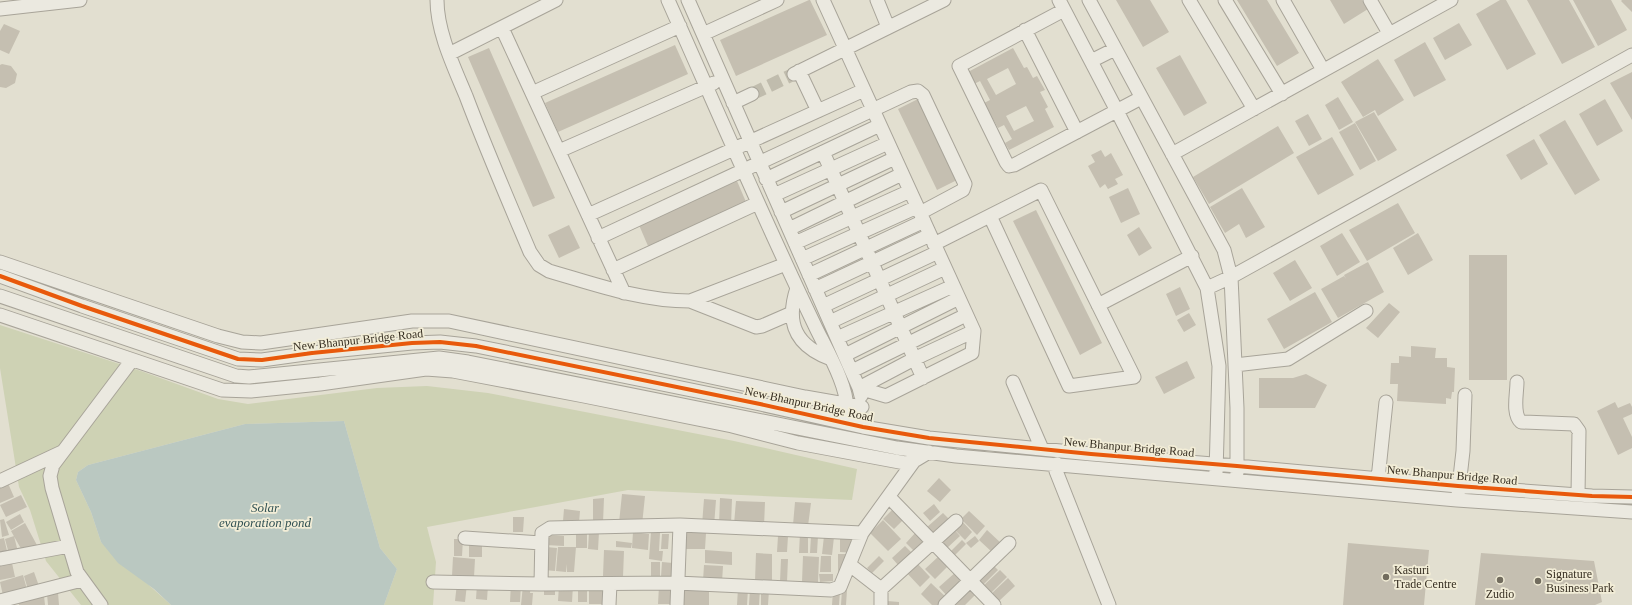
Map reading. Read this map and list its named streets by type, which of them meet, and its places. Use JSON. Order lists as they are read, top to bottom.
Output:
{
  "streets": {
    "street": ["New Bhanpur Bridge Road"]
  },
  "water": ["Solar evaporation pond"],
  "places": ["Kasturi Trade Centre", "Zudio", "Signature Business Park"]
}
